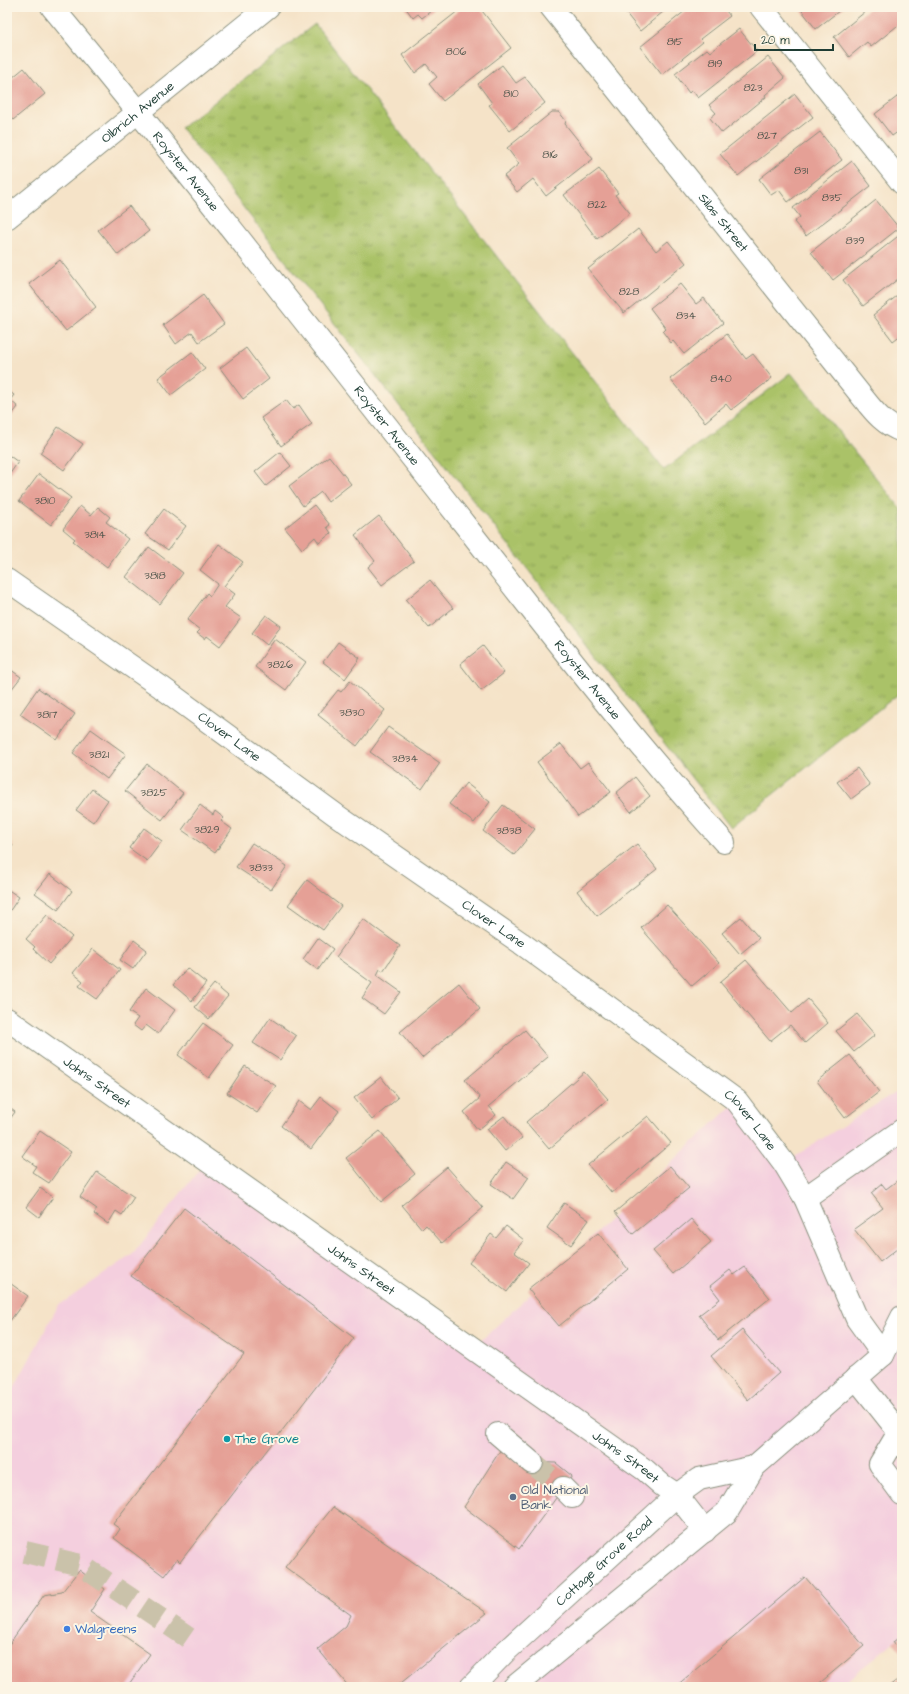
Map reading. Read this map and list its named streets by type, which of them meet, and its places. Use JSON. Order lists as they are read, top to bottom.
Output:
{
  "streets": {
    "street": [
      "Olbrich Avenue",
      "Royster Avenue",
      "Silas Street",
      "Clover Lane",
      "Johns Street",
      "Cottage Grove Road"
    ]
  },
  "crossings": [
    ["Olbrich Avenue", "Royster Avenue"],
    ["Clover Lane", "Cottage Grove Road"],
    ["Johns Street", "Cottage Grove Road"]
  ],
  "places": ["The Grove", "Old National Bank", "Walgreens"],
  "house_numbers": [
    "815",
    "806",
    "819",
    "823",
    "810",
    "827",
    "816",
    "831",
    "835",
    "822",
    "839",
    "828",
    "834",
    "840",
    "3810",
    "3814",
    "3818",
    "3826",
    "3830",
    "3817",
    "3821",
    "3834",
    "3825",
    "3829",
    "3838",
    "3833"
  ],
  "scale_bar": "20 m"
}
